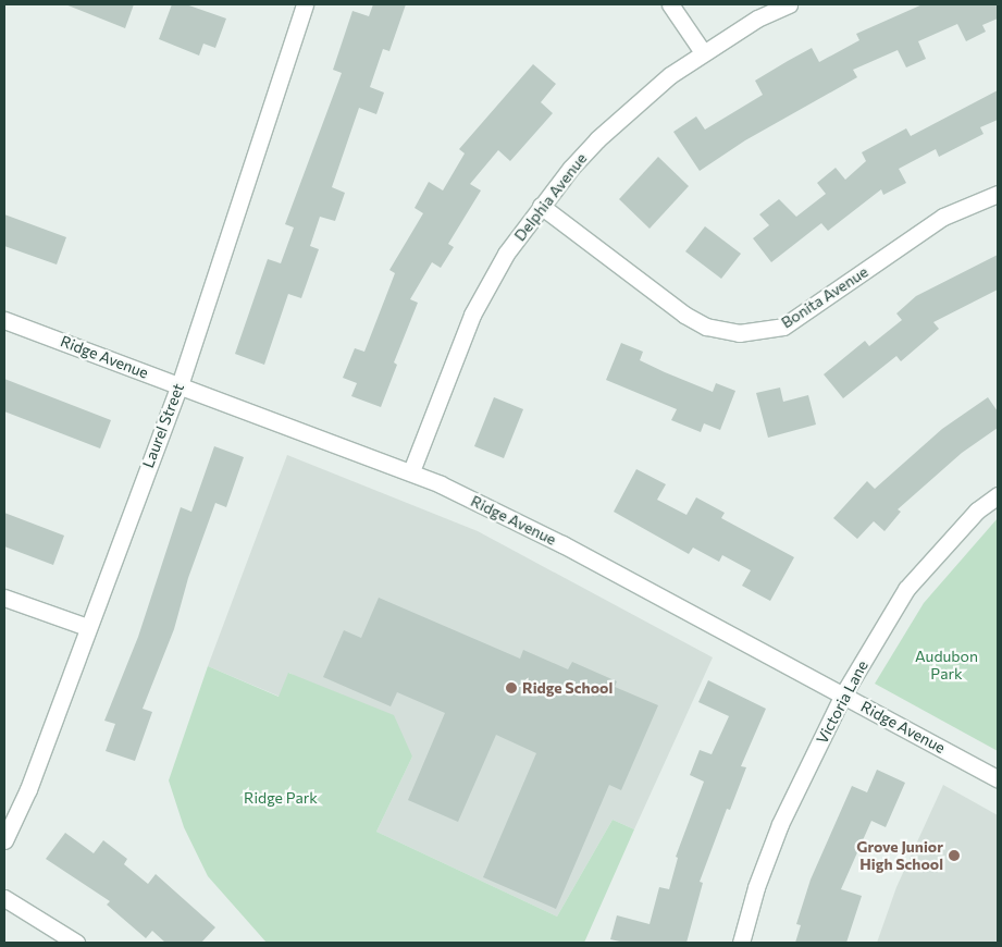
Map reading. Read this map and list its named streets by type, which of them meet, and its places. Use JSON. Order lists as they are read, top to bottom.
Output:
{
  "streets": {
    "street": [
      "Delphia Avenue",
      "Bonita Avenue",
      "Ridge Avenue",
      "Laurel Street",
      "Victoria Lane"
    ]
  },
  "crossings": [
    ["Delphia Avenue", "Bonita Avenue"],
    ["Delphia Avenue", "Ridge Avenue"],
    ["Ridge Avenue", "Laurel Street"],
    ["Ridge Avenue", "Victoria Lane"]
  ],
  "parks": ["Audubon Park", "Ridge Park"],
  "places": ["Ridge School", "Grove Junior High School"]
}
